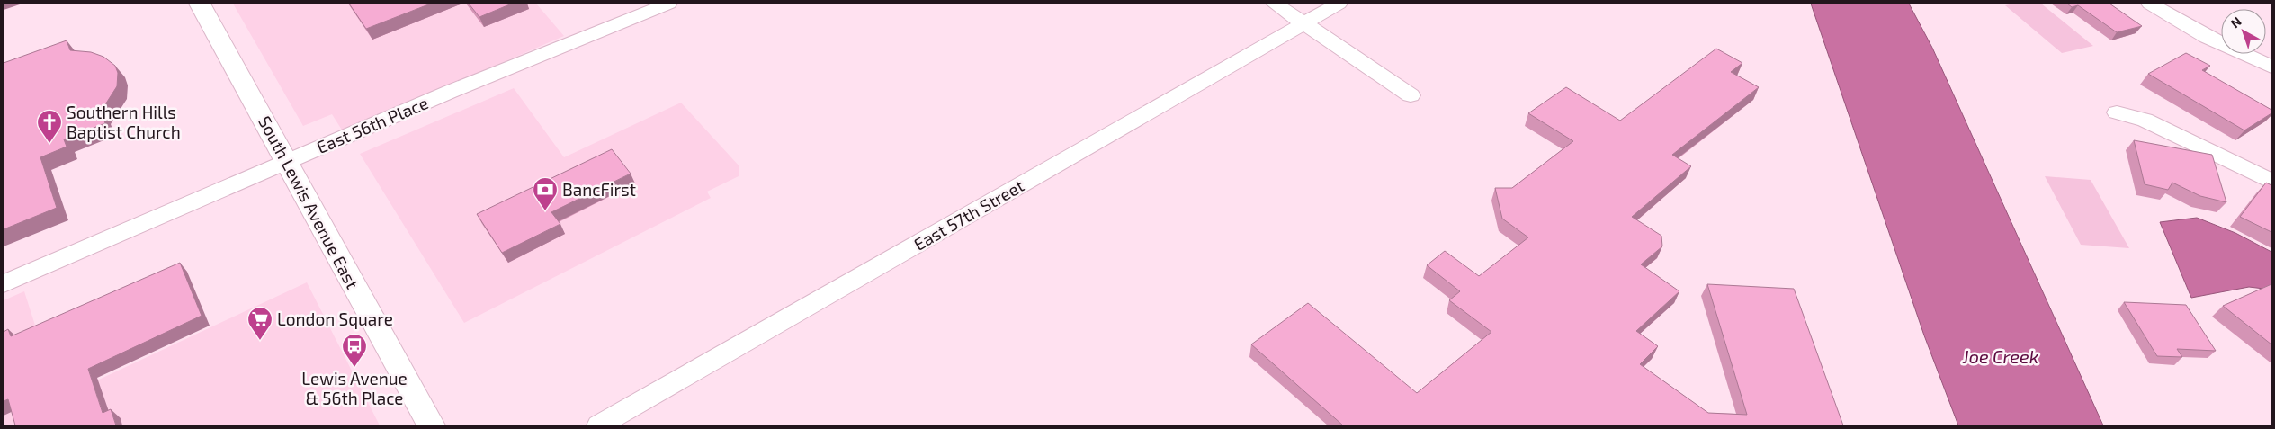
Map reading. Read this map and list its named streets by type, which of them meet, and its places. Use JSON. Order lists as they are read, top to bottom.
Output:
{
  "streets": {
    "main road": ["South Lewis Avenue East"],
    "street": ["East 56th Place", "East 57th Street"]
  },
  "crossings": [
    ["East 56th Place", "South Lewis Avenue East"]
  ],
  "water": ["Joe Creek"],
  "places": {
    "church": ["Southern Hills Baptist Church"],
    "bank": ["BancFirst"],
    "supermarket": ["London Square"],
    "bus stop": ["Lewis Avenue & 56th Place"]
  },
  "north": "top left"
}
